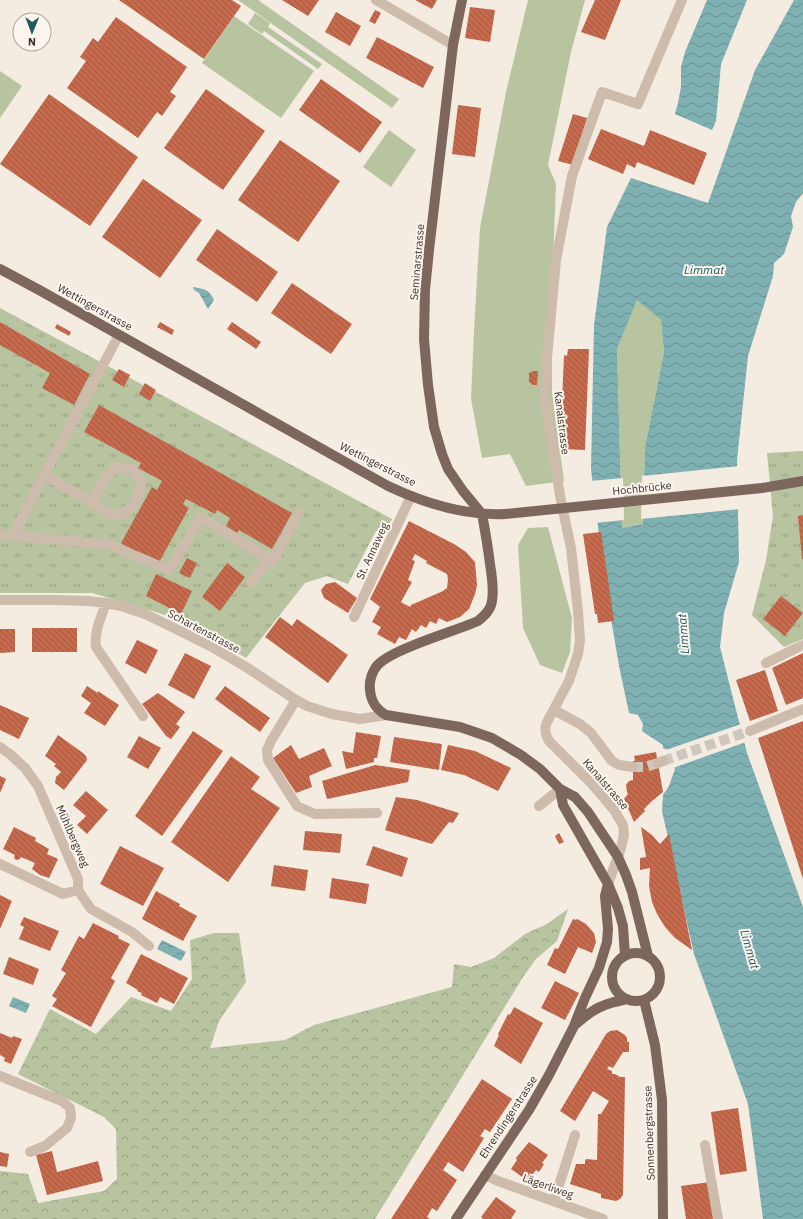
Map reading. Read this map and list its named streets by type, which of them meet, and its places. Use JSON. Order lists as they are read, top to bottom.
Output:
{
  "streets": {
    "main road": [
      "Seminarstrasse",
      "Wettingerstrasse",
      "Hochbrücke",
      "Ehrendingerstrasse",
      "Sonnenbergstrasse"
    ],
    "street": [
      "Kanalstrasse",
      "St. Annaweg",
      "Schartenstrasse",
      "Mühlbergweg",
      "Lägerliweg"
    ]
  },
  "crossings": [
    ["Seminarstrasse", "Wettingerstrasse"],
    ["Seminarstrasse", "Hochbrücke"],
    ["Wettingerstrasse", "Hochbrücke"],
    ["Wettingerstrasse", "St. Annaweg"],
    ["Kanalstrasse", "Ehrendingerstrasse"],
    ["Ehrendingerstrasse", "Sonnenbergstrasse"],
    ["Ehrendingerstrasse", "Lägerliweg"]
  ],
  "water": ["Limmat"],
  "north": "bottom"
}
